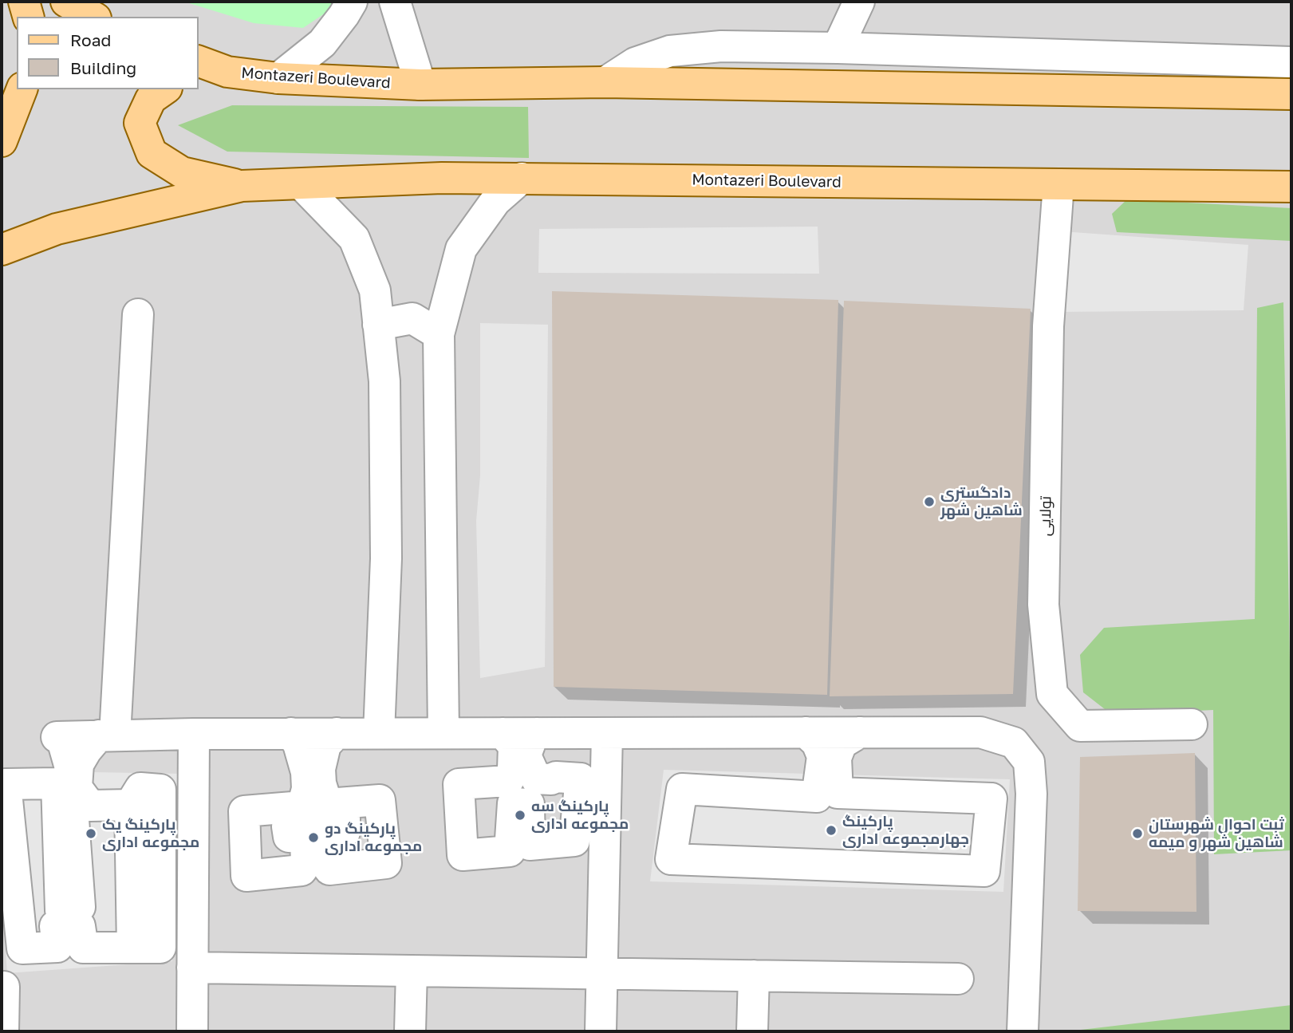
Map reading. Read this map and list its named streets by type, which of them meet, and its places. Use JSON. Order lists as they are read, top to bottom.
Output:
{
  "streets": {
    "main road": ["Montazeri Boulevard"],
    "street": ["تولایی"]
  },
  "crossings": [
    ["Montazeri Boulevard", "تولایی"]
  ],
  "places": [
    "دادگستری شاهین شهر",
    "پارکینگ سه مجموعه اداری",
    "پارکینگ جهارمجموعه اداری",
    "پارکینگ یک مجموعه اداری",
    "ثبت احوال شهرستان شاهین شهر و میمه",
    "پارکینگ دو مجموعه اداری"
  ],
  "legend": ["Road", "Building"]
}
